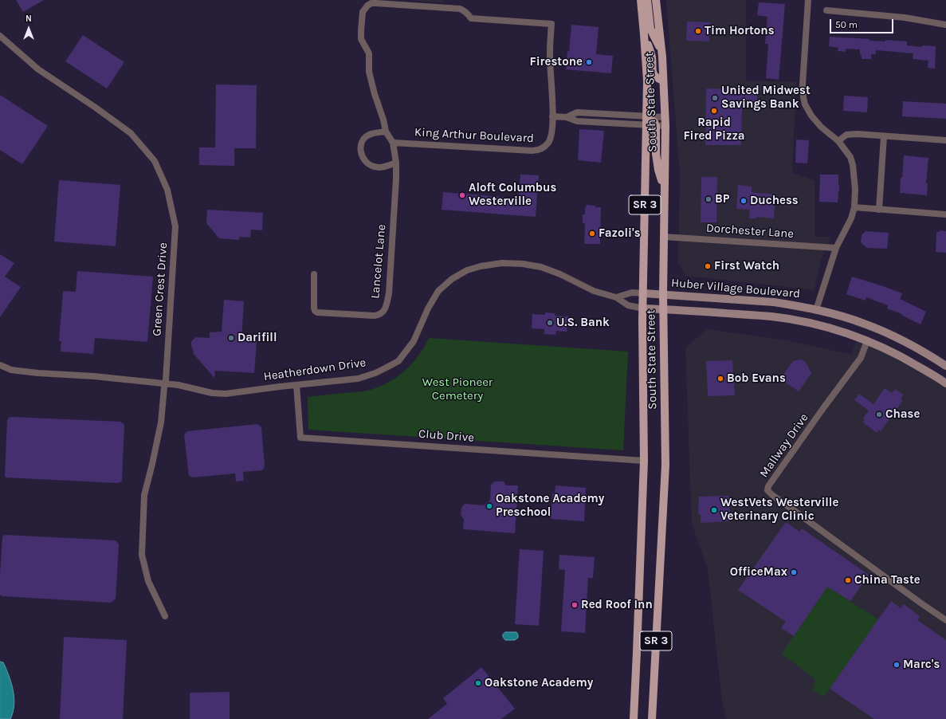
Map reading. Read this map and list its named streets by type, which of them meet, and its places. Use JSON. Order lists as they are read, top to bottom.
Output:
{
  "streets": {
    "main road": ["South State Street", "SR 3"],
    "street": [
      "King Arthur Boulevard",
      "Dorchester Lane",
      "Lancelot Lane",
      "Huber Village Boulevard",
      "Green Crest Drive",
      "Heatherdown Drive",
      "Club Drive",
      "Mallway Drive"
    ]
  },
  "crossings": [
    ["South State Street", "Dorchester Lane"],
    ["South State Street", "Huber Village Boulevard"],
    ["South State Street", "Heatherdown Drive"],
    ["South State Street", "Club Drive"],
    ["King Arthur Boulevard", "Lancelot Lane"],
    ["Huber Village Boulevard", "Heatherdown Drive"],
    ["Huber Village Boulevard", "Mallway Drive"],
    ["Green Crest Drive", "Heatherdown Drive"],
    ["Heatherdown Drive", "Club Drive"]
  ],
  "parks": ["West Pioneer Cemetery"],
  "places": [
    "Tim Hortons",
    "Firestone",
    "United Midwest Savings Bank",
    "Rapid Fired Pizza",
    "Aloft Columbus Westerville",
    "BP",
    "Duchess",
    "Fazoli's",
    "First Watch",
    "U.S. Bank",
    "Darifill",
    "Bob Evans",
    "Chase",
    "Oakstone Academy Preschool",
    "WestVets Westerville Veterinary Clinic",
    "OfficeMax",
    "China Taste",
    "Red Roof Inn",
    "Marc's",
    "Oakstone Academy"
  ],
  "scale_bar": "50 m",
  "north": "top"
}
